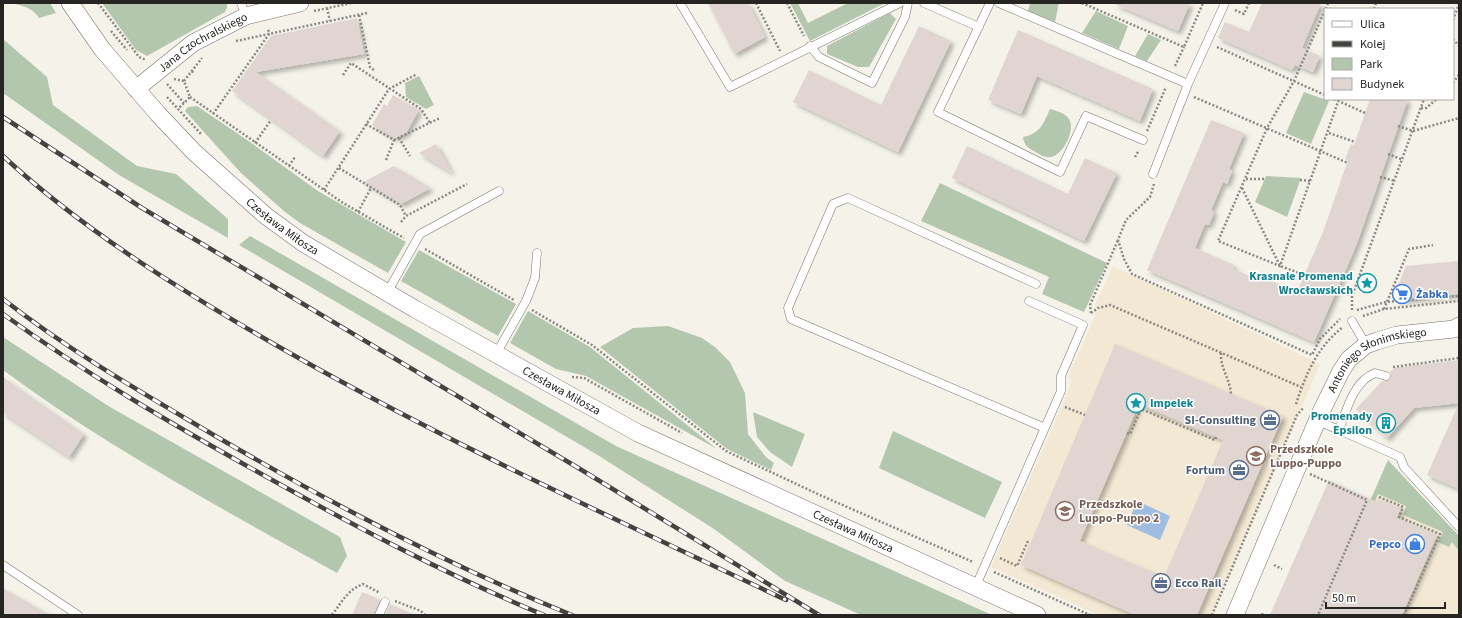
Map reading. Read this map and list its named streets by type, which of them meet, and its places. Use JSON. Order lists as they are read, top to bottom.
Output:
{
  "streets": {
    "street": ["Jana Czochralskiego", "Czesława Miłosza", "Antoniego Słonimskiego"]
  },
  "crossings": [
    ["Jana Czochralskiego", "Czesława Miłosza"]
  ],
  "places": {
    "place": ["Krasnale Promenad Wrocławskich", "Impelek"],
    "supermarket": ["Żabka"],
    "office": ["SI-Consulting", "Fortum", "Ecco Rail"],
    "building": ["Promenady Epsilon"],
    "school or university": ["Przedszkole Luppo-Puppo", "Przedszkole Luppo-Puppo 2"],
    "shop": ["Pepco"]
  },
  "legend": [
    "Ulica",
    "Kolej",
    "Park",
    "Budynek"
  ],
  "scale_bar": "50 m"
}
